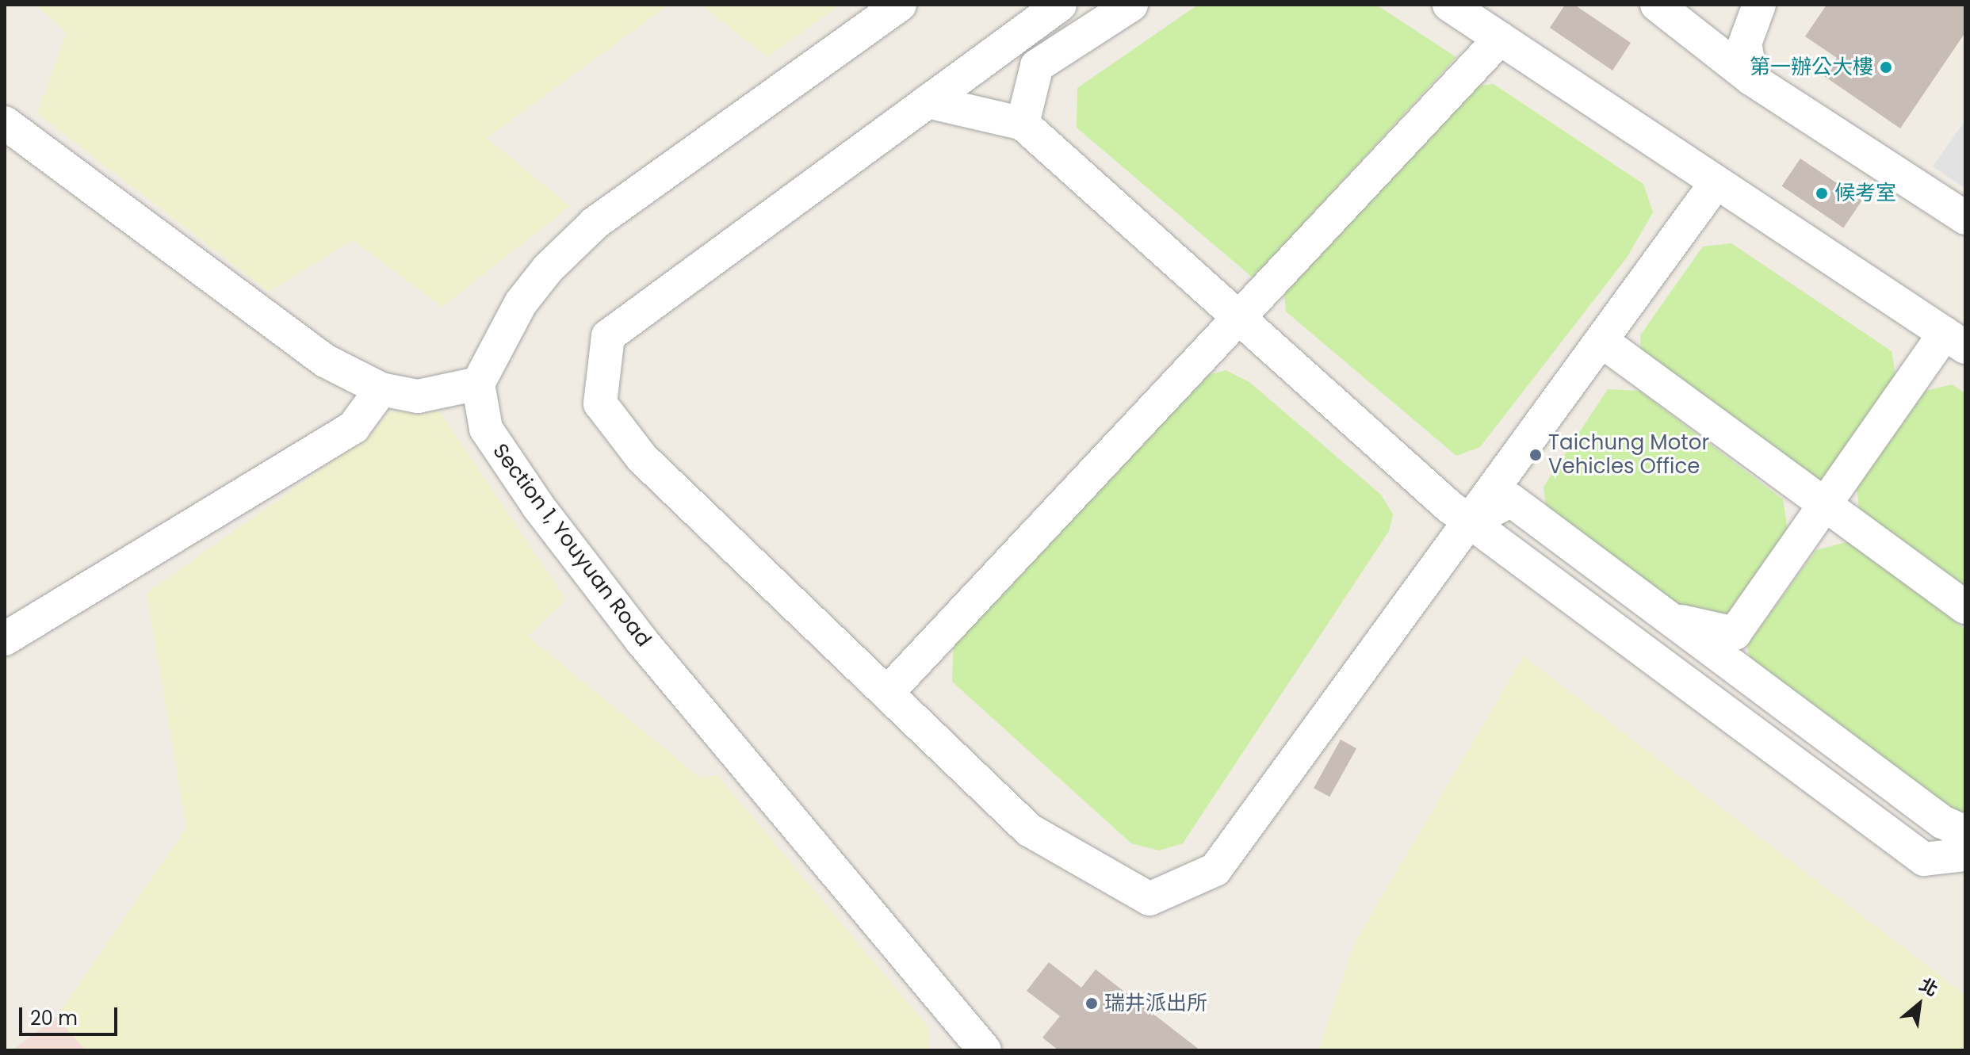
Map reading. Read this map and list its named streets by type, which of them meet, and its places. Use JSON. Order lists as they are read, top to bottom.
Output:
{
  "streets": {
    "street": ["Section 1, Youyuan Road"]
  },
  "places": [
    "第一辦公大樓",
    "候考室",
    "Taichung Motor Vehicles Office",
    "瑞井派出所"
  ],
  "scale_bar": "20 m",
  "north": "top right"
}
